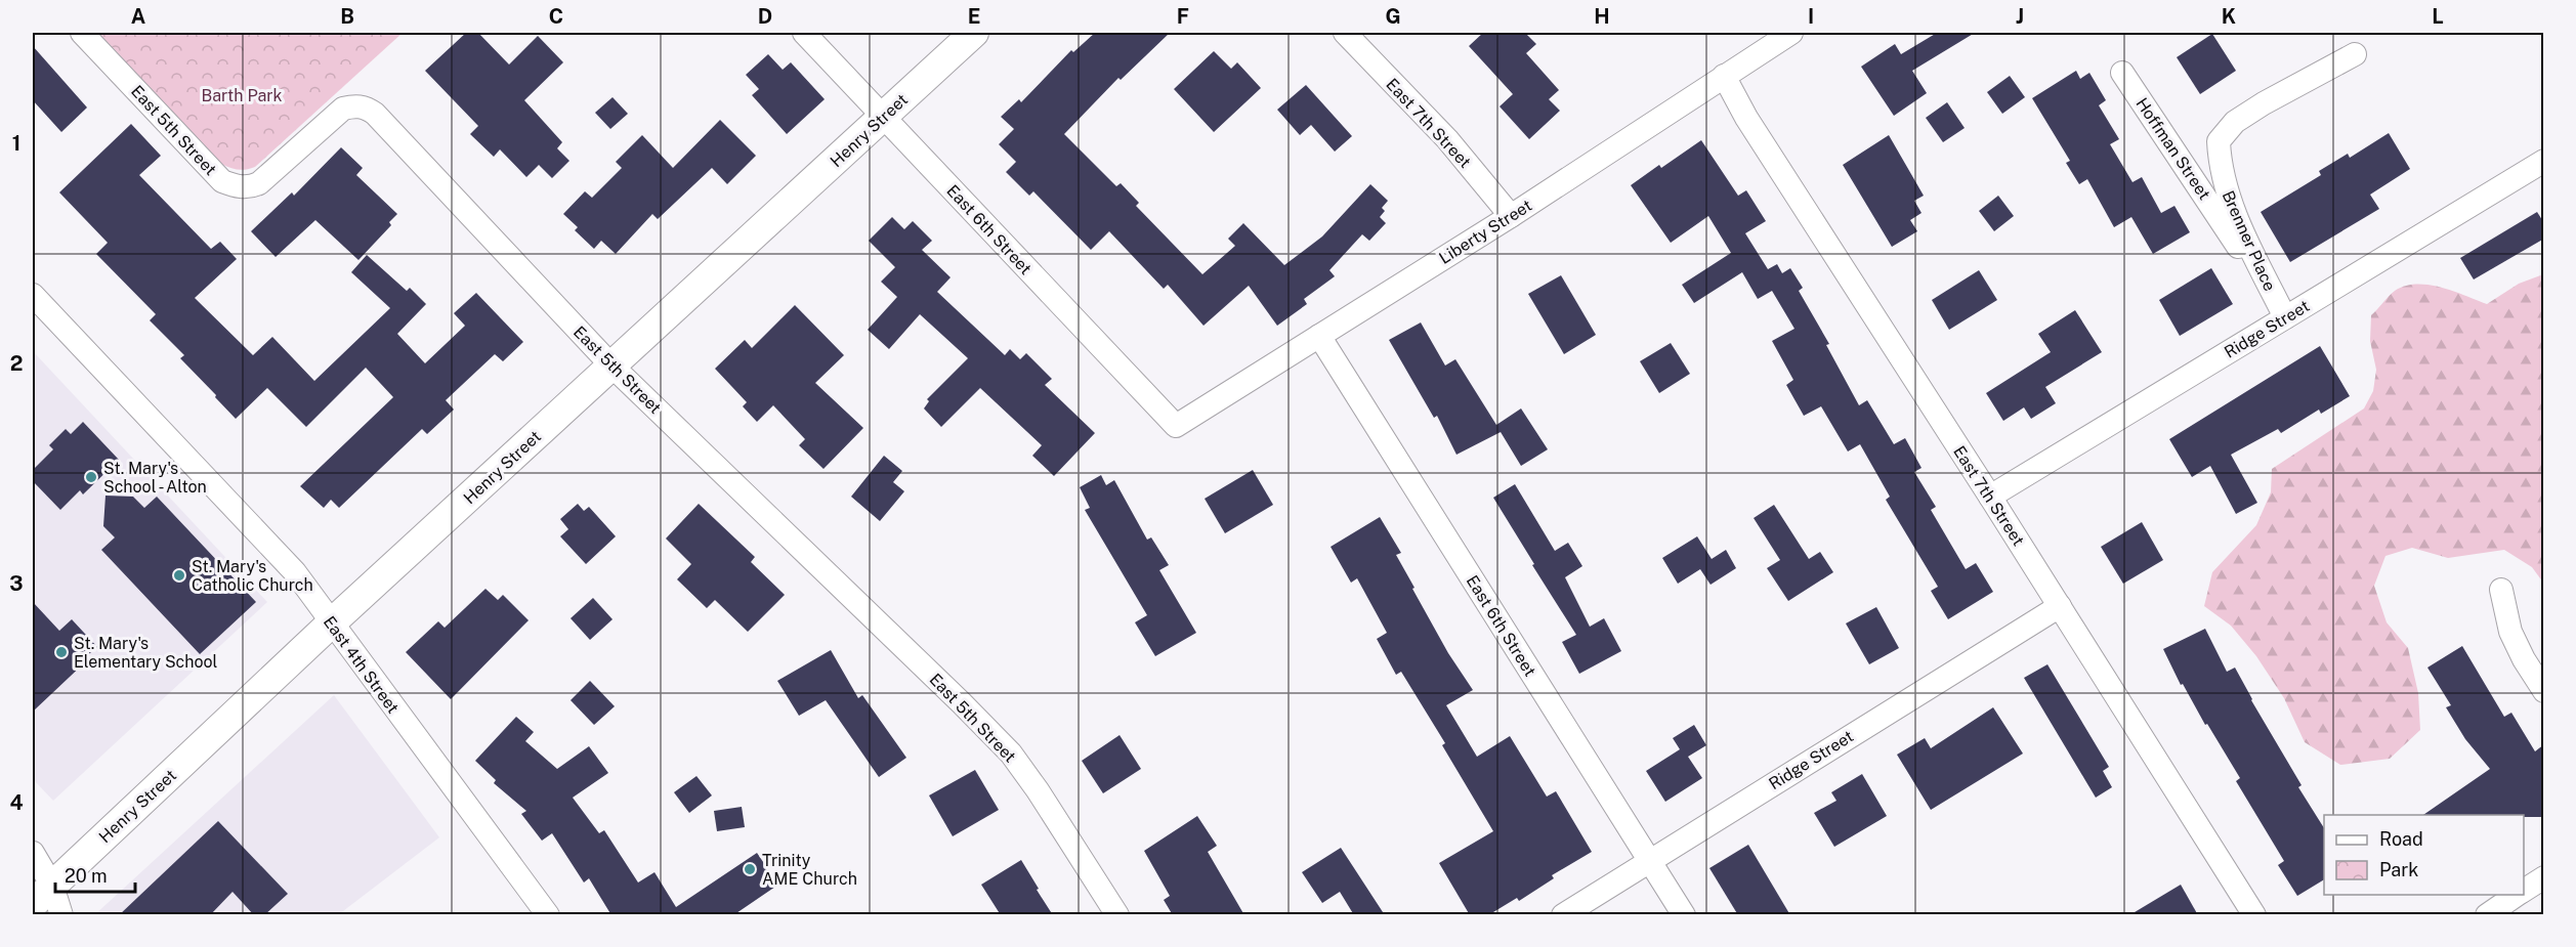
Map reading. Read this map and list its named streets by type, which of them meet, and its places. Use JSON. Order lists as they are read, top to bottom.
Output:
{
  "streets": {
    "street": [
      "East 7th Street",
      "East 5th Street",
      "Henry Street",
      "Hoffman Street",
      "East 6th Street",
      "Liberty Street",
      "Brenner Place",
      "Ridge Street",
      "East 4th Street"
    ]
  },
  "crossings": [
    ["East 7th Street", "Liberty Street"],
    ["East 7th Street", "Ridge Street"],
    ["East 5th Street", "Henry Street"],
    ["Henry Street", "East 6th Street"],
    ["Henry Street", "East 4th Street"],
    ["Hoffman Street", "Brenner Place"],
    ["Hoffman Street", "Ridge Street"],
    ["East 6th Street", "Liberty Street"],
    ["East 6th Street", "Ridge Street"],
    ["Brenner Place", "Ridge Street"]
  ],
  "parks": ["Barth Park"],
  "places": [
    "St. Mary's School - Alton",
    "St. Mary's Catholic Church",
    "St. Mary's Elementary School",
    "Trinity AME Church"
  ],
  "legend": ["Road", "Park"],
  "scale_bar": "20 m",
  "grid": {
    "columns": [
      "A",
      "B",
      "C",
      "D",
      "E",
      "F",
      "G",
      "H",
      "I",
      "J",
      "K",
      "L"
    ],
    "rows": [
      "1",
      "2",
      "3",
      "4"
    ]
  }
}
